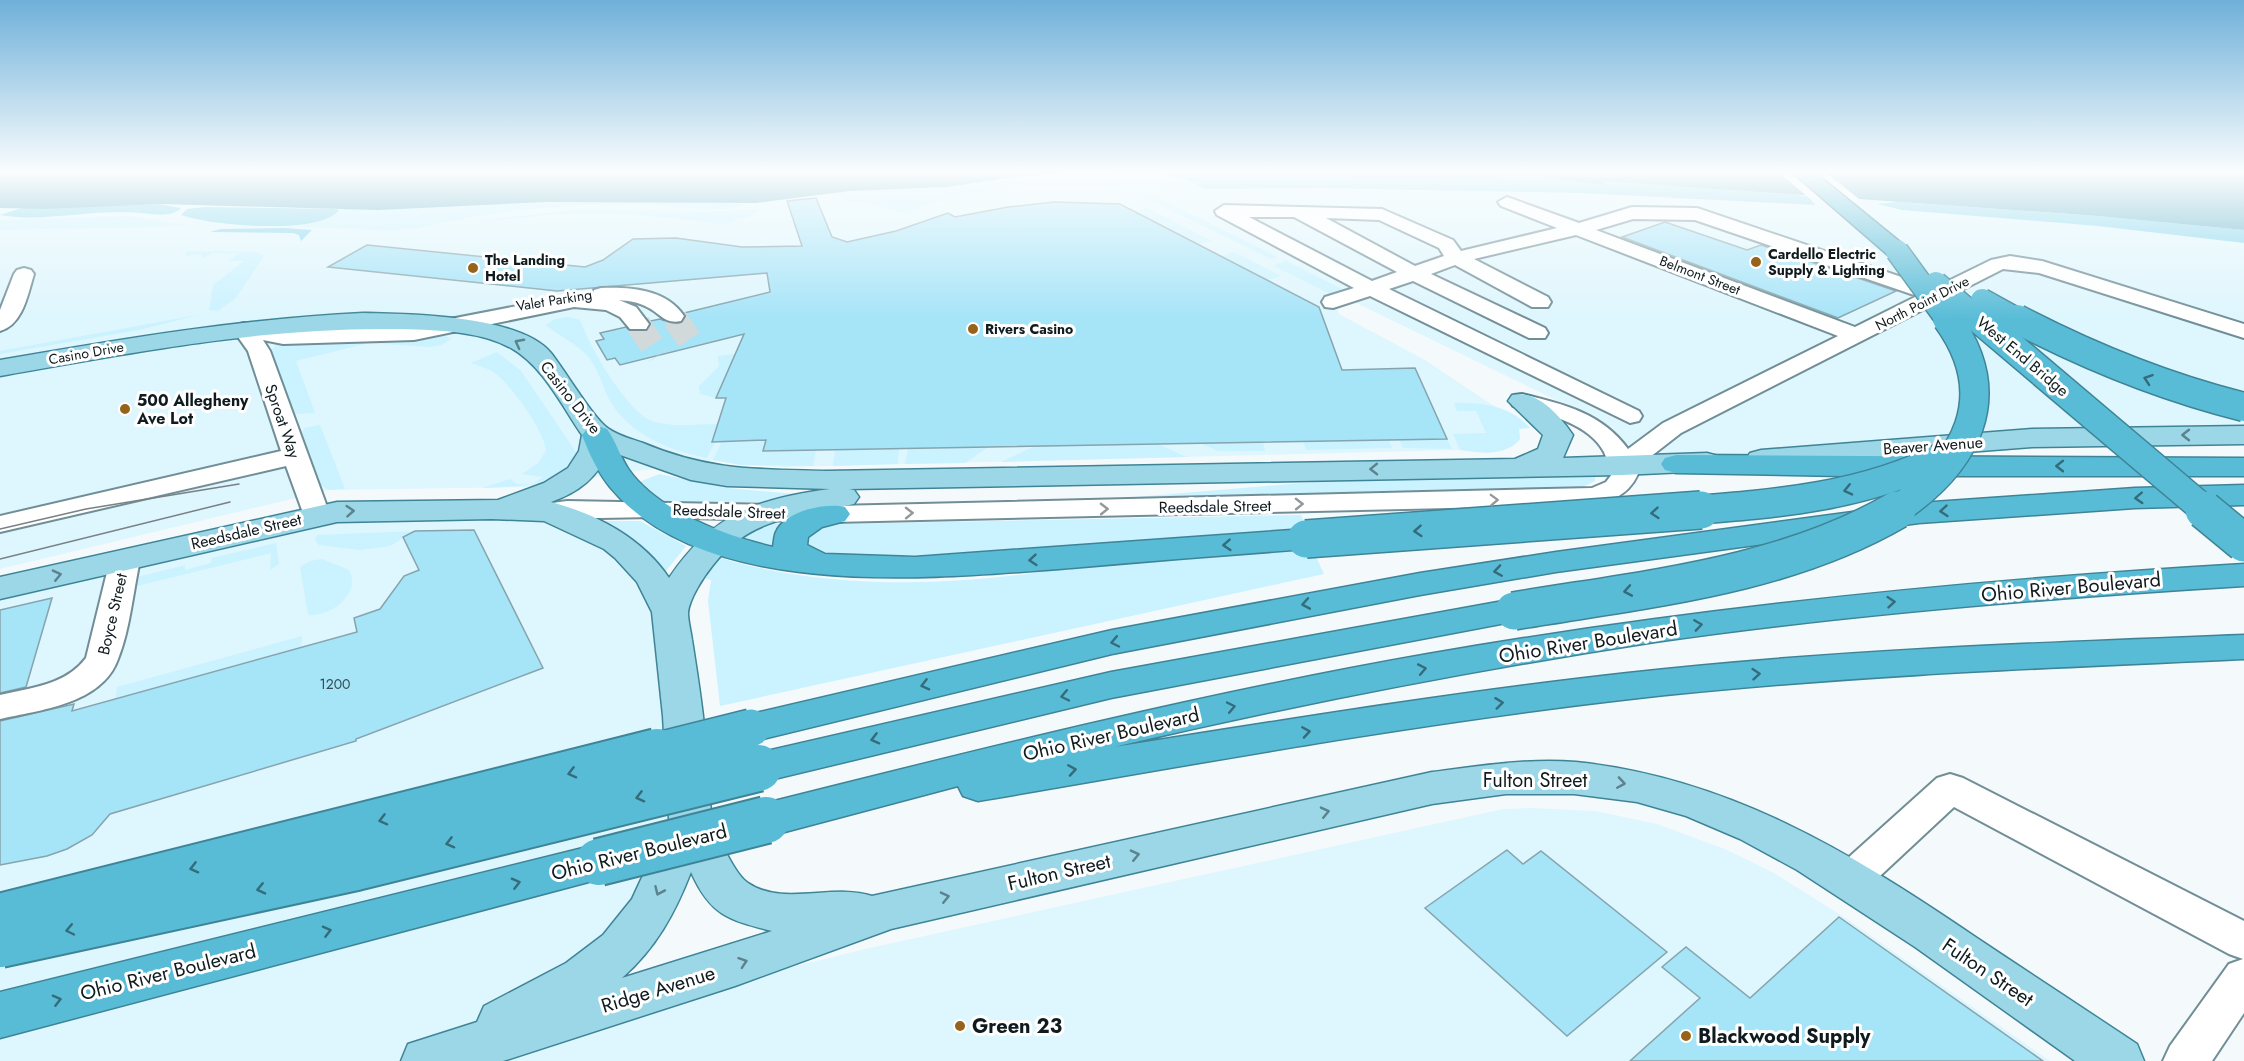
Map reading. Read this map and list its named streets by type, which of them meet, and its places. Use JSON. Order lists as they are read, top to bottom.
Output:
{
  "streets": {
    "highway": ["West End Bridge", "Ohio River Boulevard"],
    "main road": [
      "Casino Drive",
      "Beaver Avenue",
      "Reedsdale Street",
      "Fulton Street",
      "Ridge Avenue"
    ],
    "street": [
      "Belmont Street",
      "Valet Parking",
      "North Point Drive",
      "Sproat Way",
      "Boyce Street"
    ]
  },
  "crossings": [
    ["Belmont Street", "North Point Drive"],
    ["Valet Parking", "Casino Drive"],
    ["North Point Drive", "Beaver Avenue"],
    ["North Point Drive", "Reedsdale Street"],
    ["Casino Drive", "Sproat Way"],
    ["Casino Drive", "Reedsdale Street"],
    ["Sproat Way", "Reedsdale Street"],
    ["Beaver Avenue", "Reedsdale Street"],
    ["Reedsdale Street", "Boyce Street"],
    ["Fulton Street", "Ridge Avenue"]
  ],
  "one_way": ["Beaver Avenue", "Fulton Street", "Ridge Avenue"],
  "places": [
    "Cardello Electric Supply & Lighting",
    "The Landing Hotel",
    "Rivers Casino",
    "500 Allegheny Ave Lot",
    "Green 23",
    "Blackwood Supply"
  ],
  "house_numbers": ["1200"]
}
